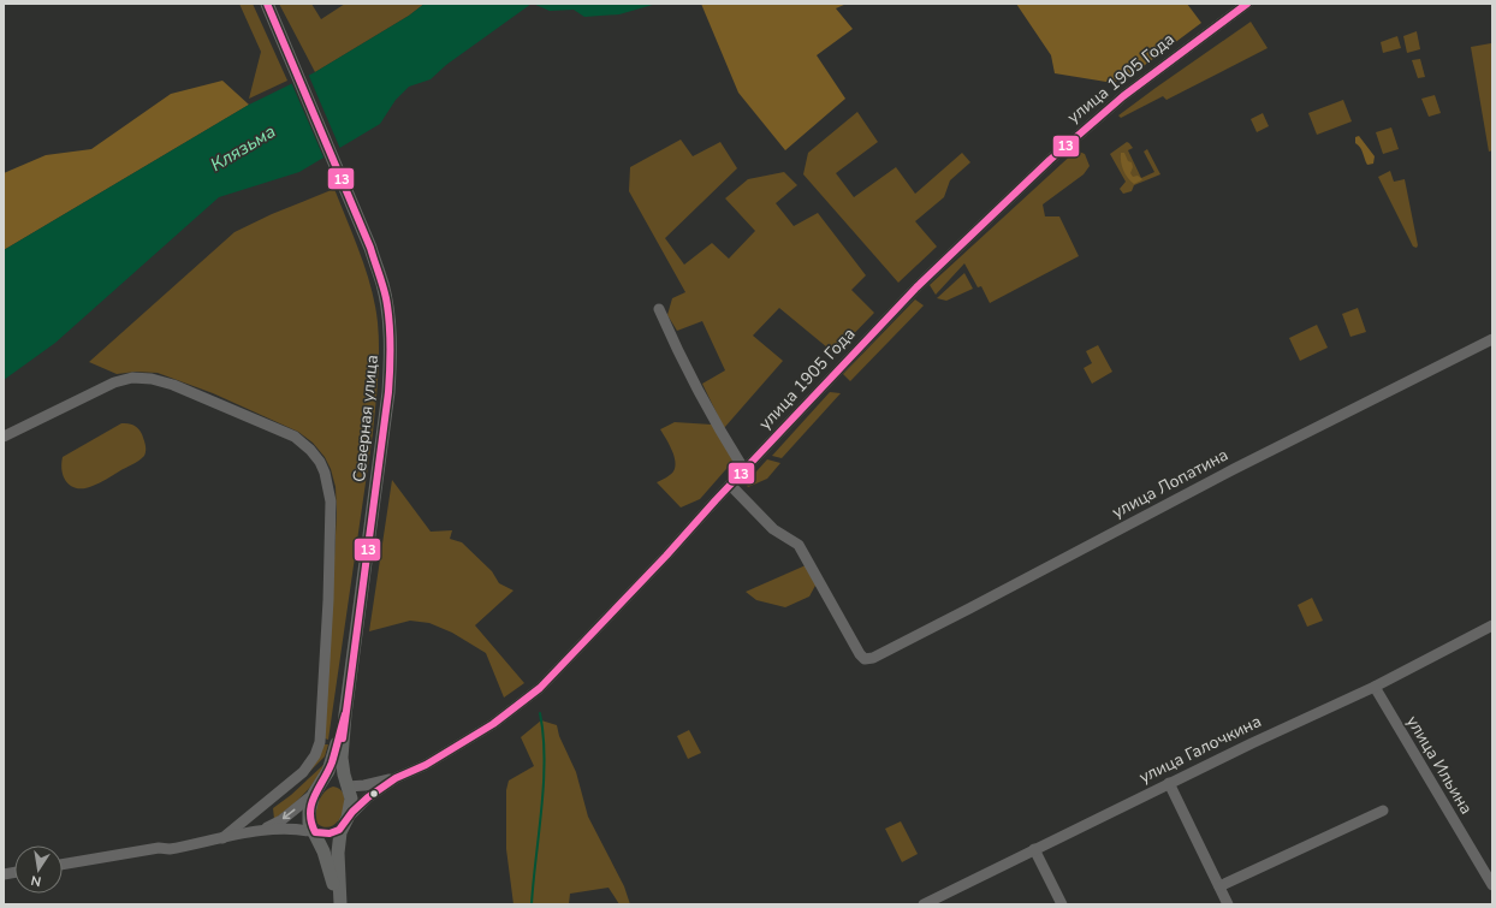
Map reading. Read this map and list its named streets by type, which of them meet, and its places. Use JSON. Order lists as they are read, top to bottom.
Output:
{
  "streets": {
    "main road": ["Северная улица"],
    "street": [
      "улица 1905 Года",
      "улица Лопатина",
      "улица Галочкина",
      "улица Ильина"
    ]
  },
  "crossings": [
    ["улица 1905 Года", "Северная улица"],
    ["улица 1905 Года", "улица Лопатина"],
    ["улица Галочкина", "улица Ильина"]
  ],
  "water": ["Клязьма"],
  "lines": ["transit line 13"],
  "north": "bottom"
}
